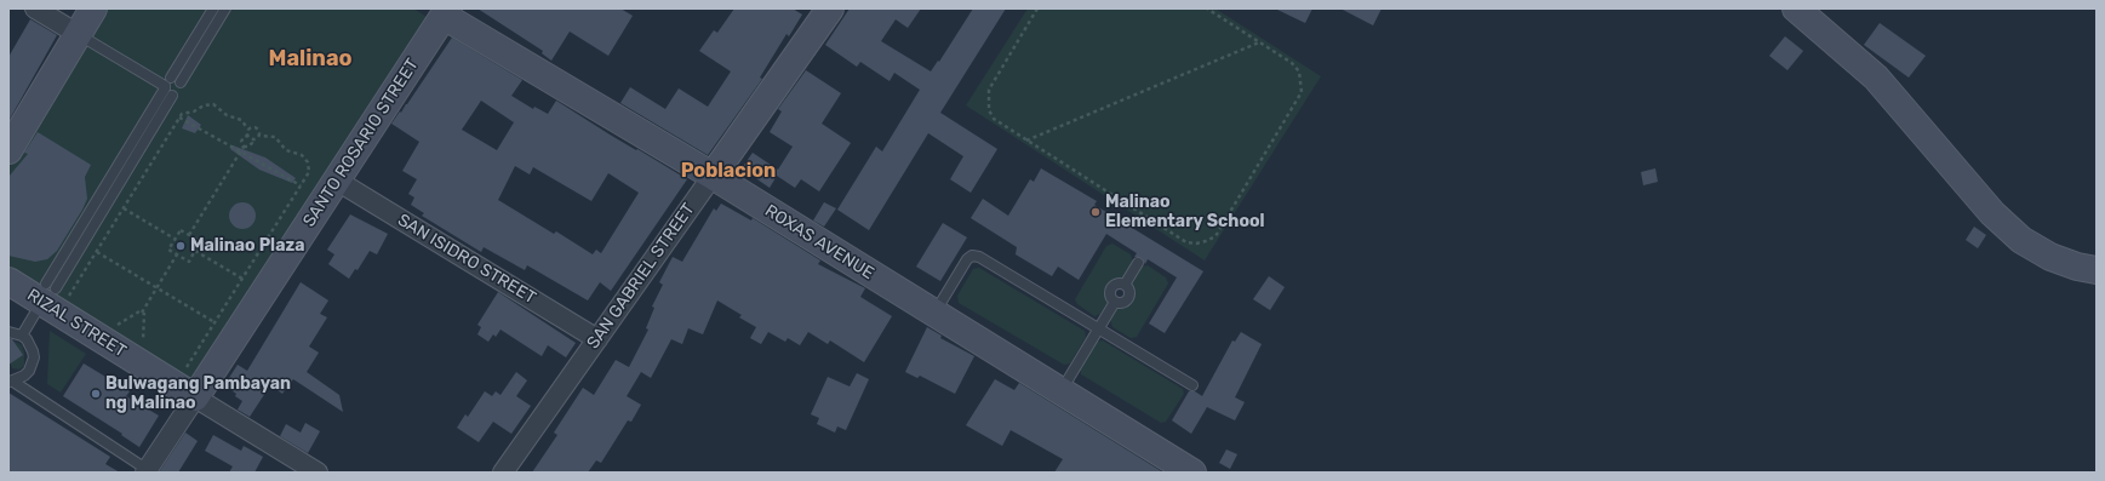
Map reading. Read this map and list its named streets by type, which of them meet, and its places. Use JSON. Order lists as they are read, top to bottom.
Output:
{
  "streets": {
    "main road": [
      "SANTO ROSARIO STREET",
      "ROXAS AVENUE",
      "SAN GABRIEL STREET",
      "RIZAL STREET"
    ],
    "street": ["SAN ISIDRO STREET"]
  },
  "crossings": [
    ["SANTO ROSARIO STREET", "ROXAS AVENUE"],
    ["SANTO ROSARIO STREET", "SAN ISIDRO STREET"],
    ["SANTO ROSARIO STREET", "RIZAL STREET"],
    ["ROXAS AVENUE", "SAN GABRIEL STREET"],
    ["SAN ISIDRO STREET", "SAN GABRIEL STREET"]
  ],
  "districts": ["Malinao", "Poblacion"],
  "places": ["Malinao Elementary School", "Malinao Plaza", "Bulwagang Pambayan ng Malinao"]
}
